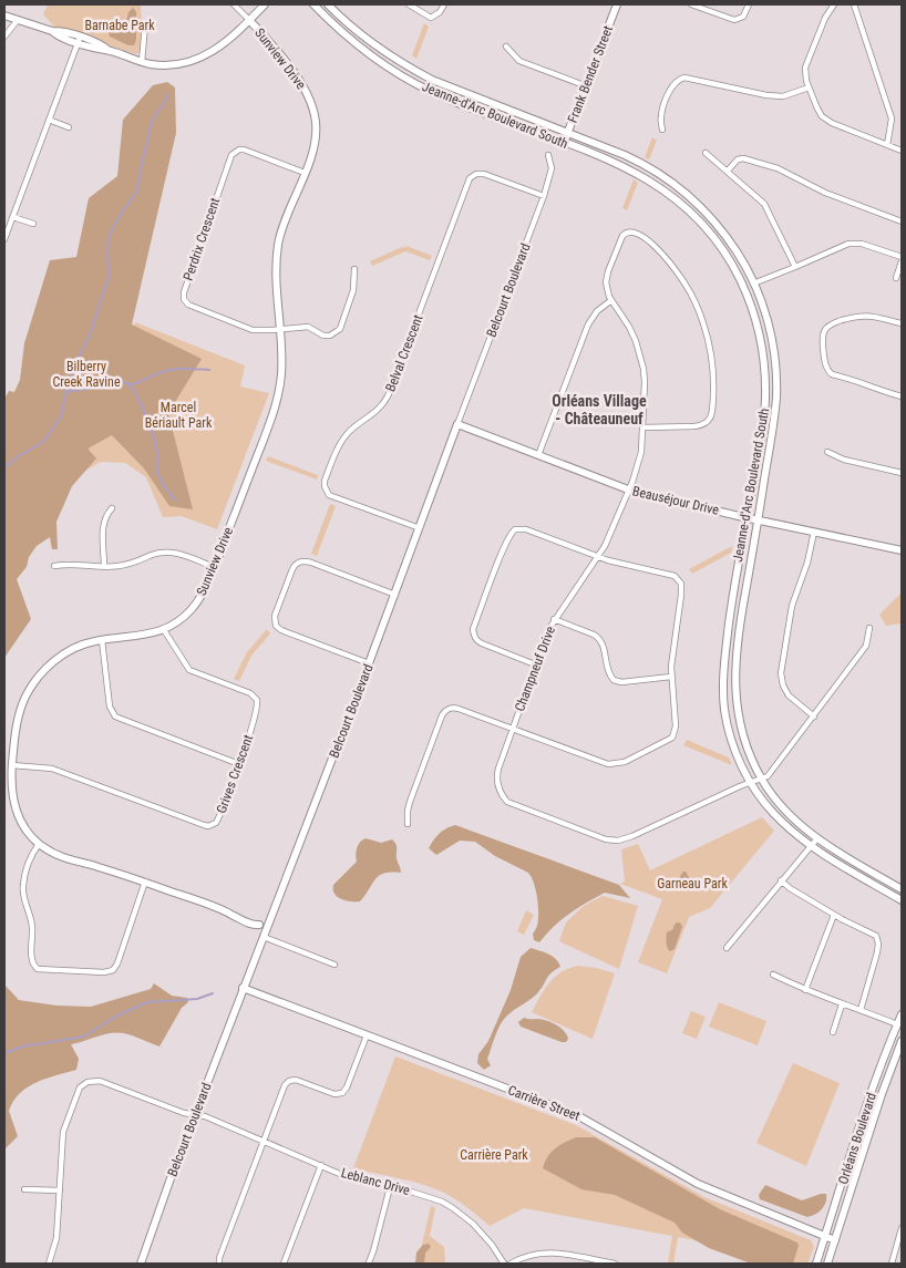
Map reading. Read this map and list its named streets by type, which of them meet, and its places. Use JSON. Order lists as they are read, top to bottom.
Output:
{
  "streets": {
    "street": [
      "Sunview Drive",
      "Frank Bender Street",
      "Jeanne-d'Arc Boulevard South",
      "Perdrix Crescent",
      "Belcourt Boulevard",
      "Belval Crescent",
      "Beauséjour Drive",
      "Champneuf Drive",
      "Grives Crescent",
      "Carrière Street",
      "Orléans Boulevard",
      "Leblanc Drive"
    ]
  },
  "crossings": [
    ["Sunview Drive", "Perdrix Crescent"],
    ["Sunview Drive", "Belcourt Boulevard"],
    ["Sunview Drive", "Grives Crescent"],
    ["Frank Bender Street", "Jeanne-d'Arc Boulevard South"],
    ["Jeanne-d'Arc Boulevard South", "Beauséjour Drive"],
    ["Jeanne-d'Arc Boulevard South", "Champneuf Drive"],
    ["Belcourt Boulevard", "Belval Crescent"],
    ["Belcourt Boulevard", "Beauséjour Drive"],
    ["Belcourt Boulevard", "Carrière Street"],
    ["Belcourt Boulevard", "Leblanc Drive"],
    ["Beauséjour Drive", "Champneuf Drive"],
    ["Carrière Street", "Orléans Boulevard"]
  ],
  "districts": ["Orléans Village - Châteauneuf"],
  "parks": [
    "Barnabe Park",
    "Bilberry Creek Ravine",
    "Marcel Bériault Park",
    "Garneau Park",
    "Carrière Park"
  ]
}
